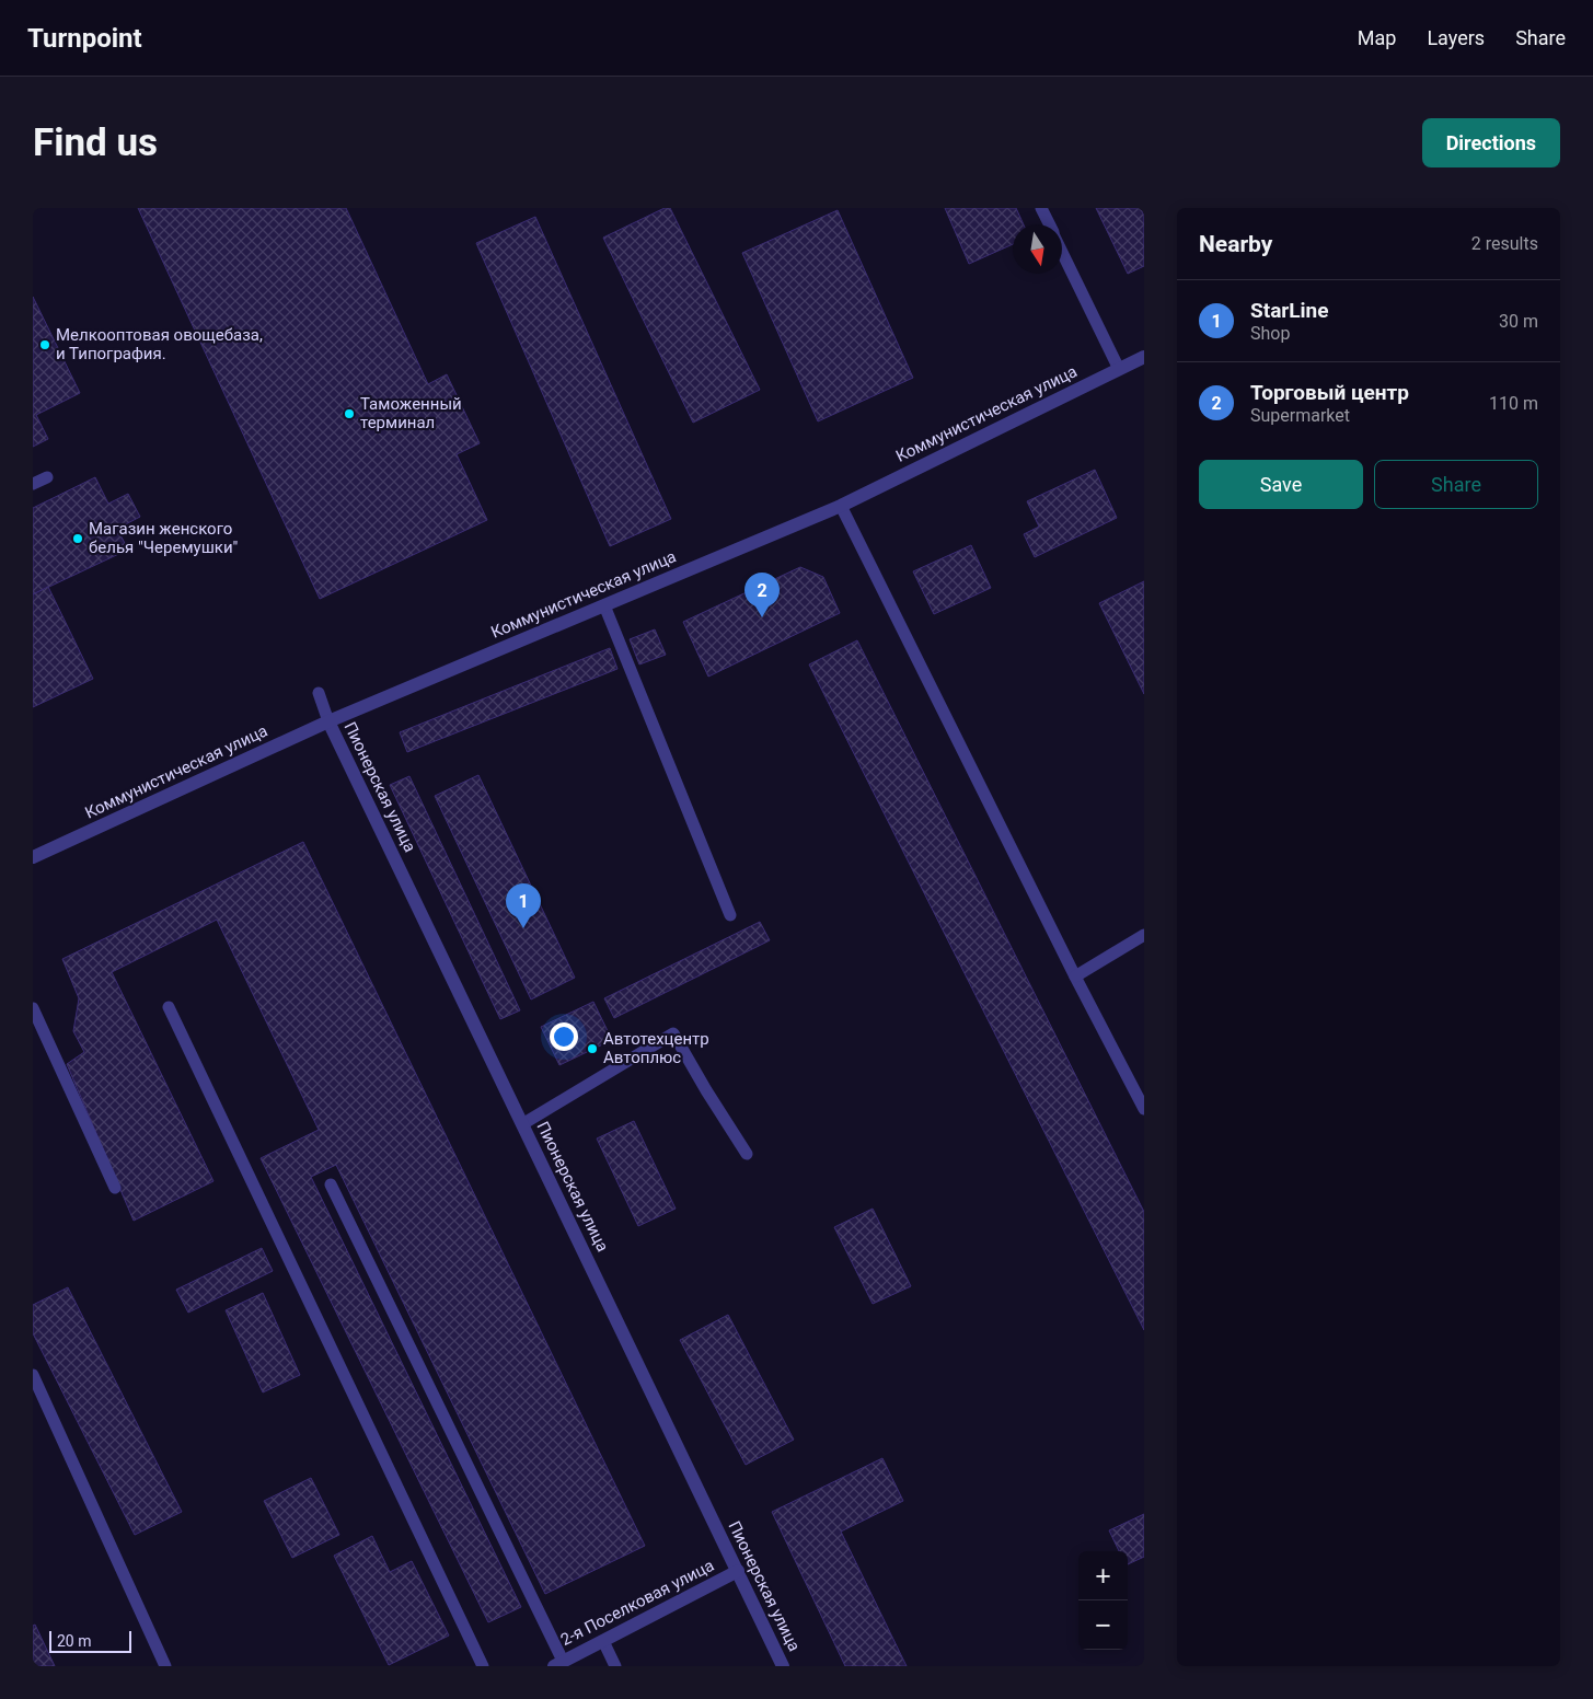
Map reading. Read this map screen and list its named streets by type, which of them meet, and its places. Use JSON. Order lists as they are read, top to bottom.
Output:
{
  "streets": {
    "street": ["Коммунистическая улица", "Пионерская улица", "2-я Поселковая улица"]
  },
  "crossings": [
    ["Коммунистическая улица", "Пионерская улица"],
    ["Пионерская улица", "2-я Поселковая улица"]
  ],
  "places": [
    "Мелкооптовая овощебаза, и Типография.",
    "Таможенный терминал",
    "Магазин женского белья \"Черемушки\"",
    "Автотехцентр Автоплюс"
  ],
  "scale_bar": "20 m",
  "north": "bottom",
  "page": {
    "header": "Turnpoint",
    "nav": ["Map", "Layers", "Share"],
    "buttons": [
      "Directions",
      ["Save", "Share"]
    ],
    "title": "Find us",
    "heading": ["Nearby", "2 results"],
    "list": [
      {
        "mark": "1",
        "name": "StarLine",
        "note": "Shop",
        "value": "30 m"
      },
      {
        "mark": "2",
        "name": "Торговый центр",
        "note": "Supermarket",
        "value": "110 m"
      }
    ],
    "pins": ["2", "1"],
    "map_buttons": ["+", "−"],
    "scale": "20 m"
  }
}
